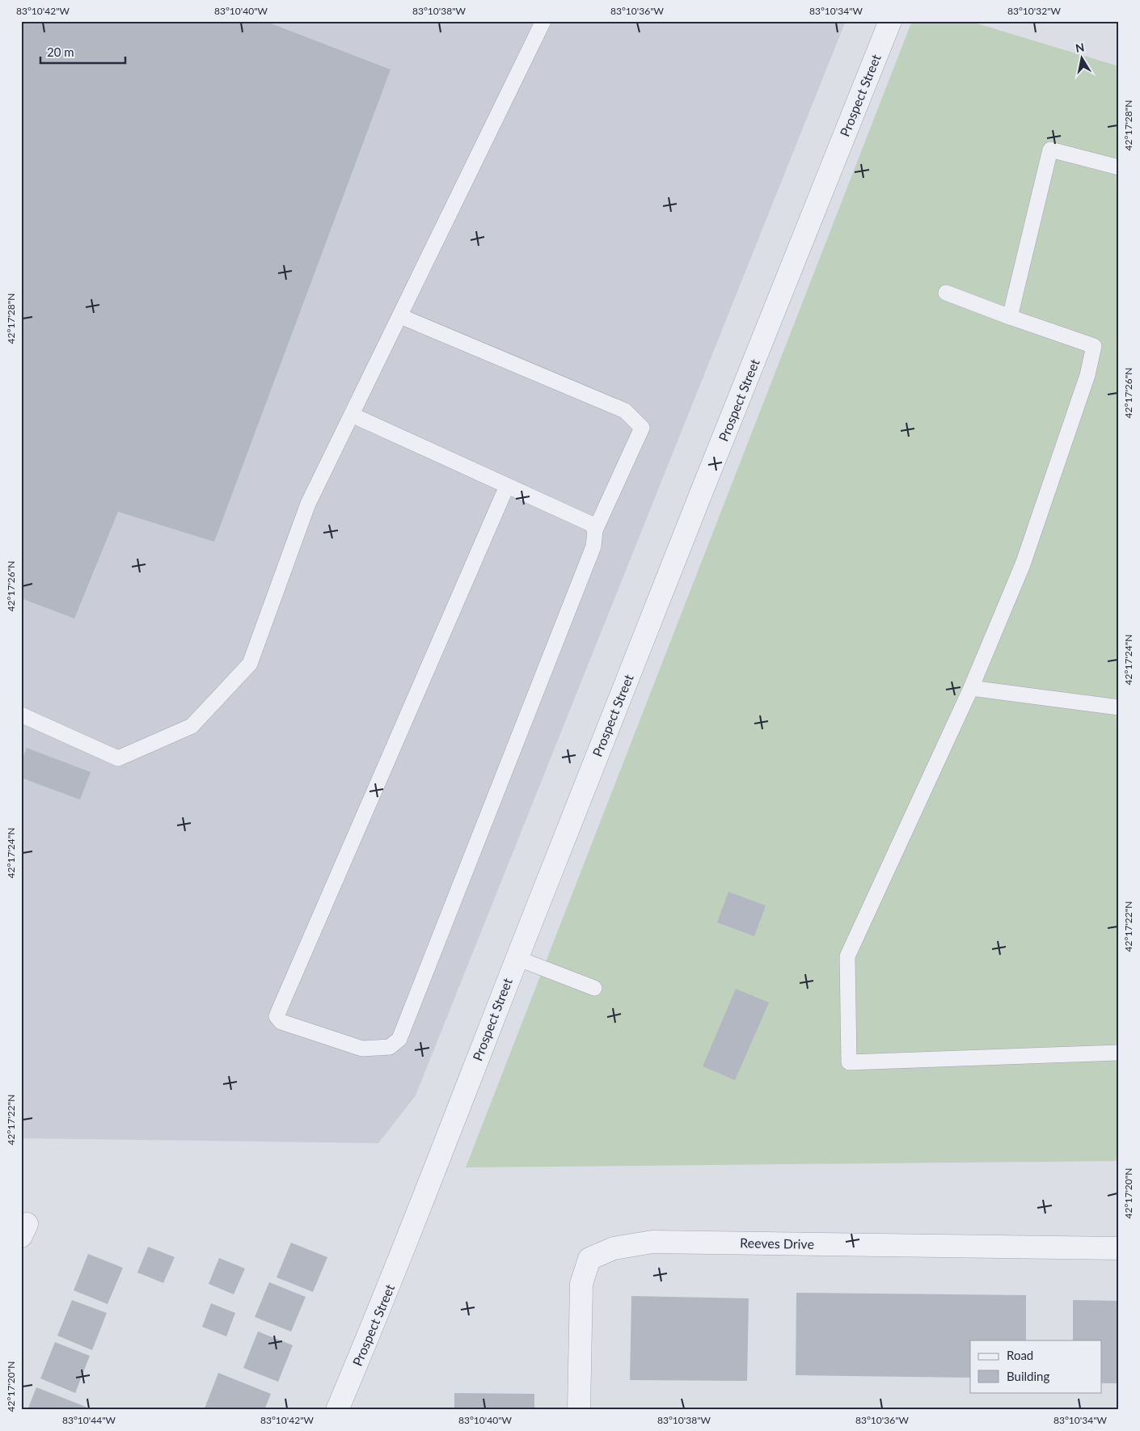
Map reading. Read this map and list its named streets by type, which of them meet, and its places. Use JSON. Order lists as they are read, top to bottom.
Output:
{
  "streets": {
    "street": ["Prospect Street", "Reeves Drive"]
  },
  "legend": ["Road", "Building"],
  "scale_bar": "20 m",
  "north": "top",
  "coordinates": [
    "83°10'42\"W",
    "83°10'40\"W",
    "83°10'38\"W",
    "83°10'36\"W",
    "83°10'34\"W",
    "83°10'32\"W",
    "42°17'28\"N",
    "42°17'26\"N",
    "42°17'24\"N",
    "42°17'22\"N",
    "42°17'20\"N",
    "83°10'44\"W"
  ]
}
